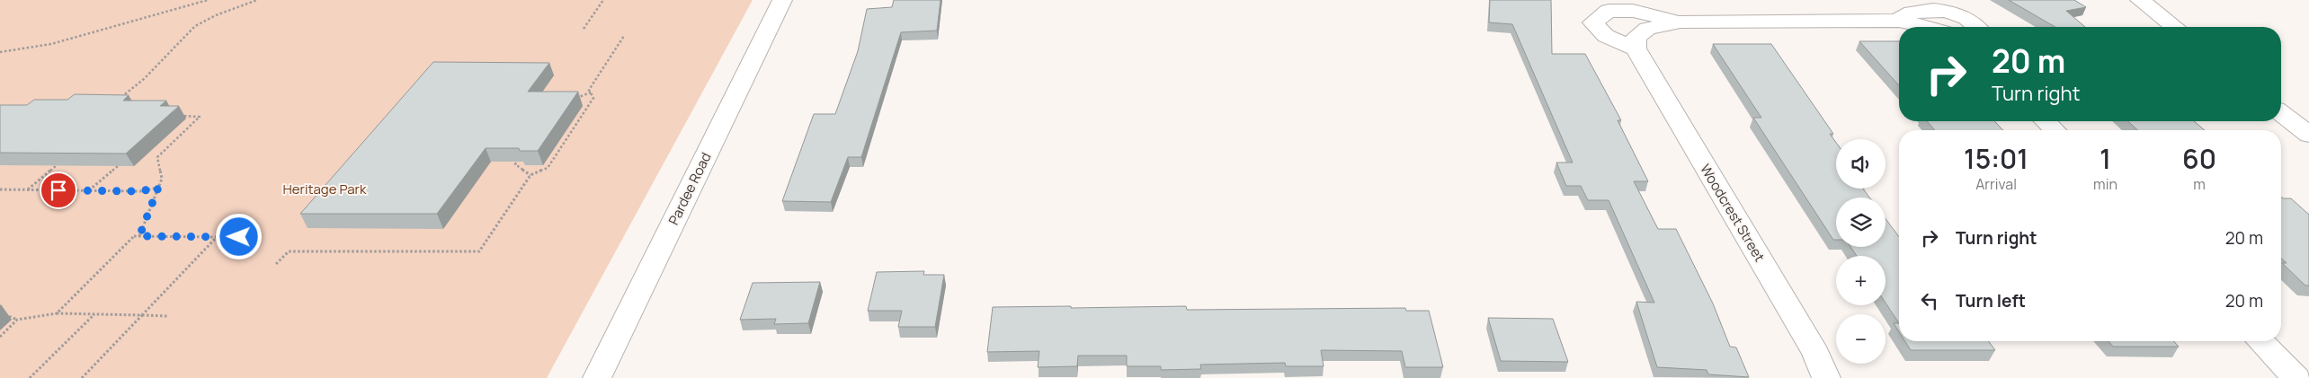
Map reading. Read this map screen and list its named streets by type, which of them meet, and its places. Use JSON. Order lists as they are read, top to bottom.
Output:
{
  "streets": {
    "street": ["Pardee Road", "Woodcrest Street"]
  },
  "parks": ["Heritage Park"],
  "page": {
    "turn": ["20 m", "Turn right"],
    "eta": [
      "15:01",
      "Arrival",
      "1",
      "min",
      "60",
      "m"
    ],
    "map_buttons": ["+", "−"],
    "list": [
      {
        "name": "Turn right",
        "value": "20 m"
      },
      {
        "name": "Turn left",
        "value": "20 m"
      }
    ]
  }
}
